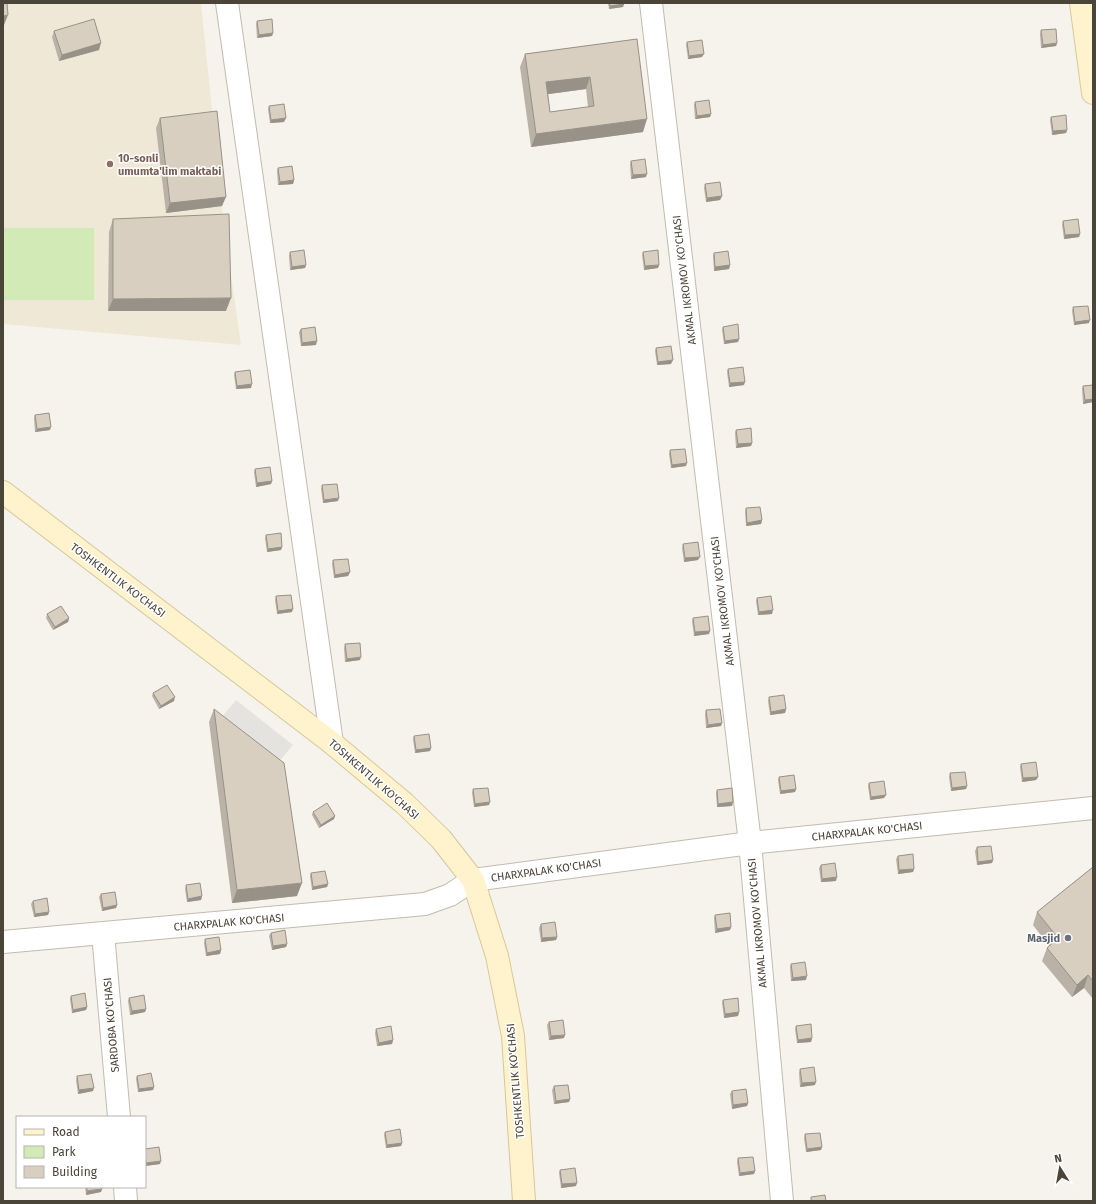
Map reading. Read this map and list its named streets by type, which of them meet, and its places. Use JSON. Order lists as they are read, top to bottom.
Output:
{
  "streets": {
    "main road": ["TOSHKENTLIK KO'CHASI"],
    "street": ["AKMAL IKROMOV KO'CHASI", "CHARXPALAK KO'CHASI", "SARDOBA KO'CHASI"]
  },
  "crossings": [
    ["AKMAL IKROMOV KO'CHASI", "CHARXPALAK KO'CHASI"],
    ["TOSHKENTLIK KO'CHASI", "CHARXPALAK KO'CHASI"],
    ["CHARXPALAK KO'CHASI", "SARDOBA KO'CHASI"]
  ],
  "places": ["10-sonli umumta'lim maktabi", "Masjid"],
  "legend": ["Road", "Park", "Building"],
  "north": "top"
}
